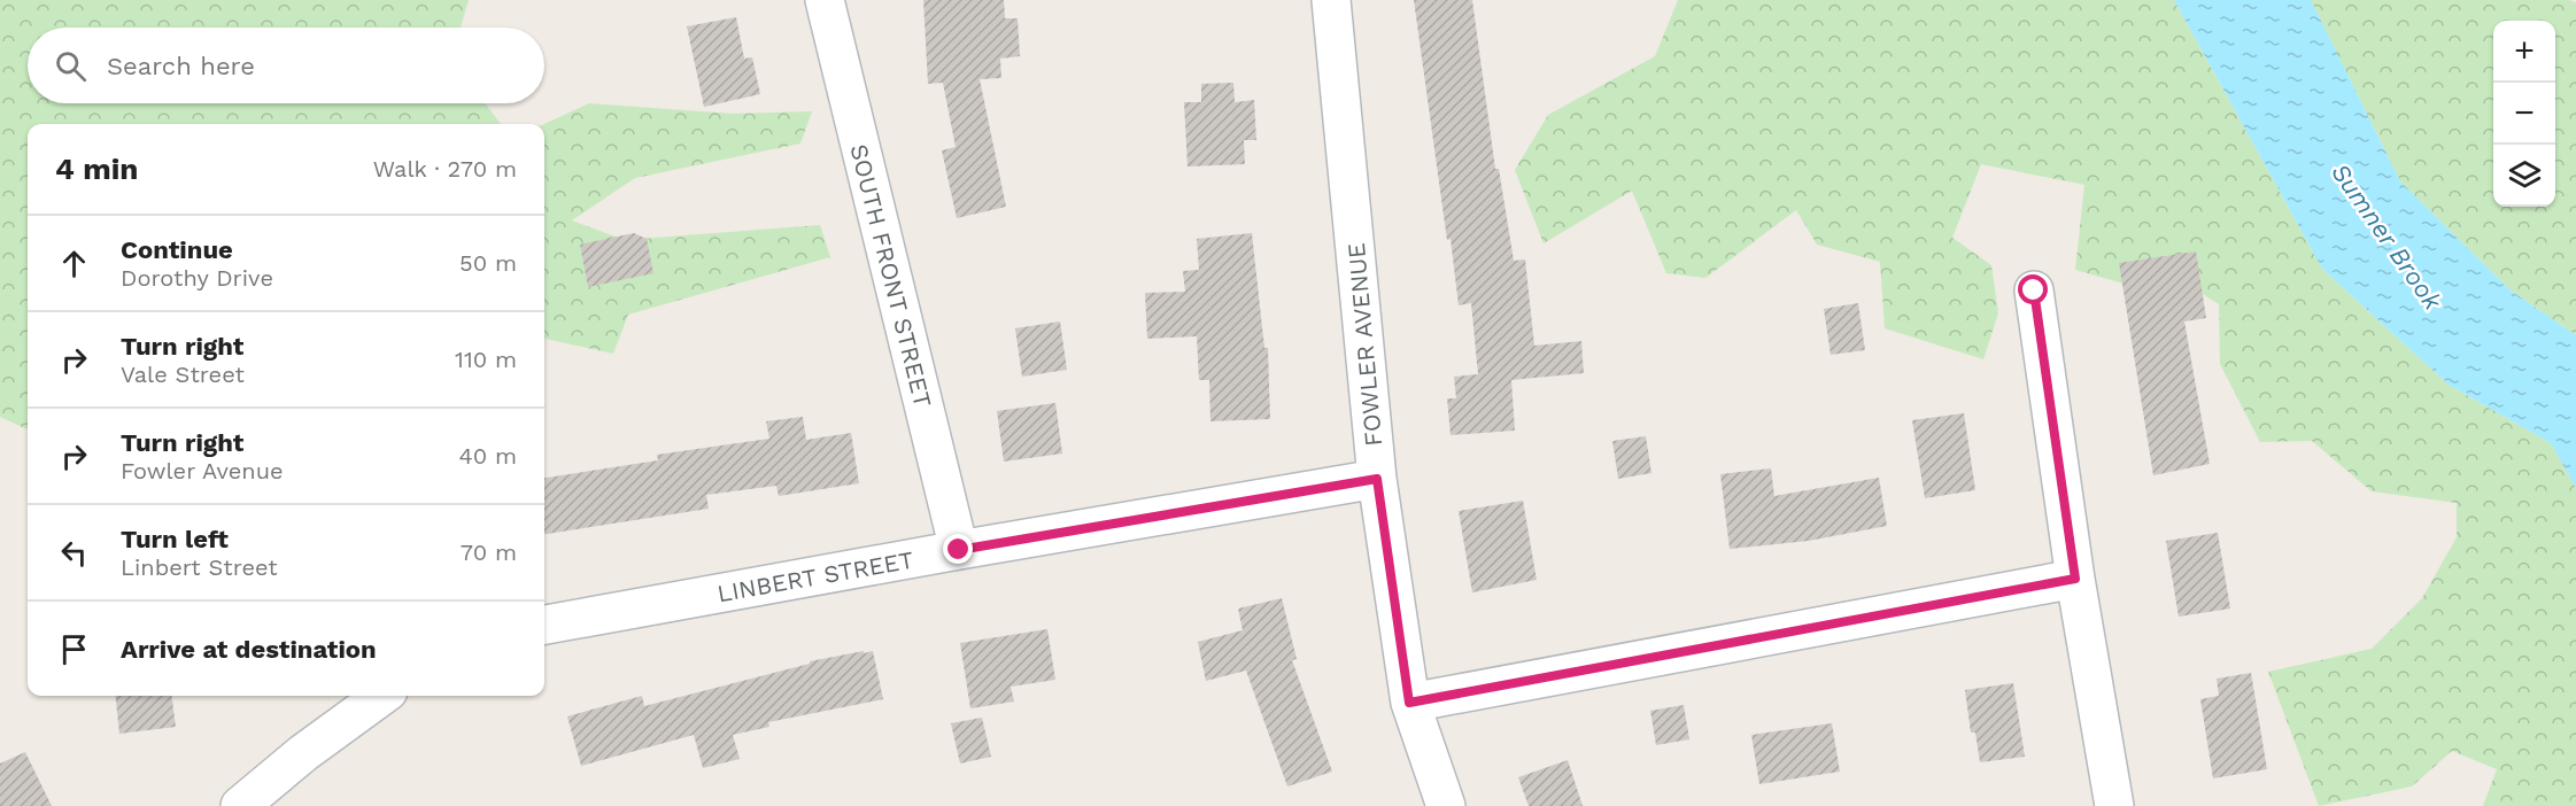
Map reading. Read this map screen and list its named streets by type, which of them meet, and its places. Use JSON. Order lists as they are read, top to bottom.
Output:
{
  "streets": {
    "street": ["SOUTH FRONT STREET", "FOWLER AVENUE", "LINBERT STREET"]
  },
  "crossings": [
    ["SOUTH FRONT STREET", "LINBERT STREET"],
    ["FOWLER AVENUE", "LINBERT STREET"]
  ],
  "water": ["Sumner Brook"],
  "page": {
    "map_buttons": ["+", "−"],
    "search": "Search here",
    "heading": ["4 min", "Walk · 270 m"],
    "list": [
      ["Continue", "Dorothy Drive", "50 m"],
      ["Turn right", "Vale Street", "110 m"],
      ["Turn right", "Fowler Avenue", "40 m"],
      ["Turn left", "Linbert Street", "70 m"],
      "Arrive at destination"
    ]
  }
}
